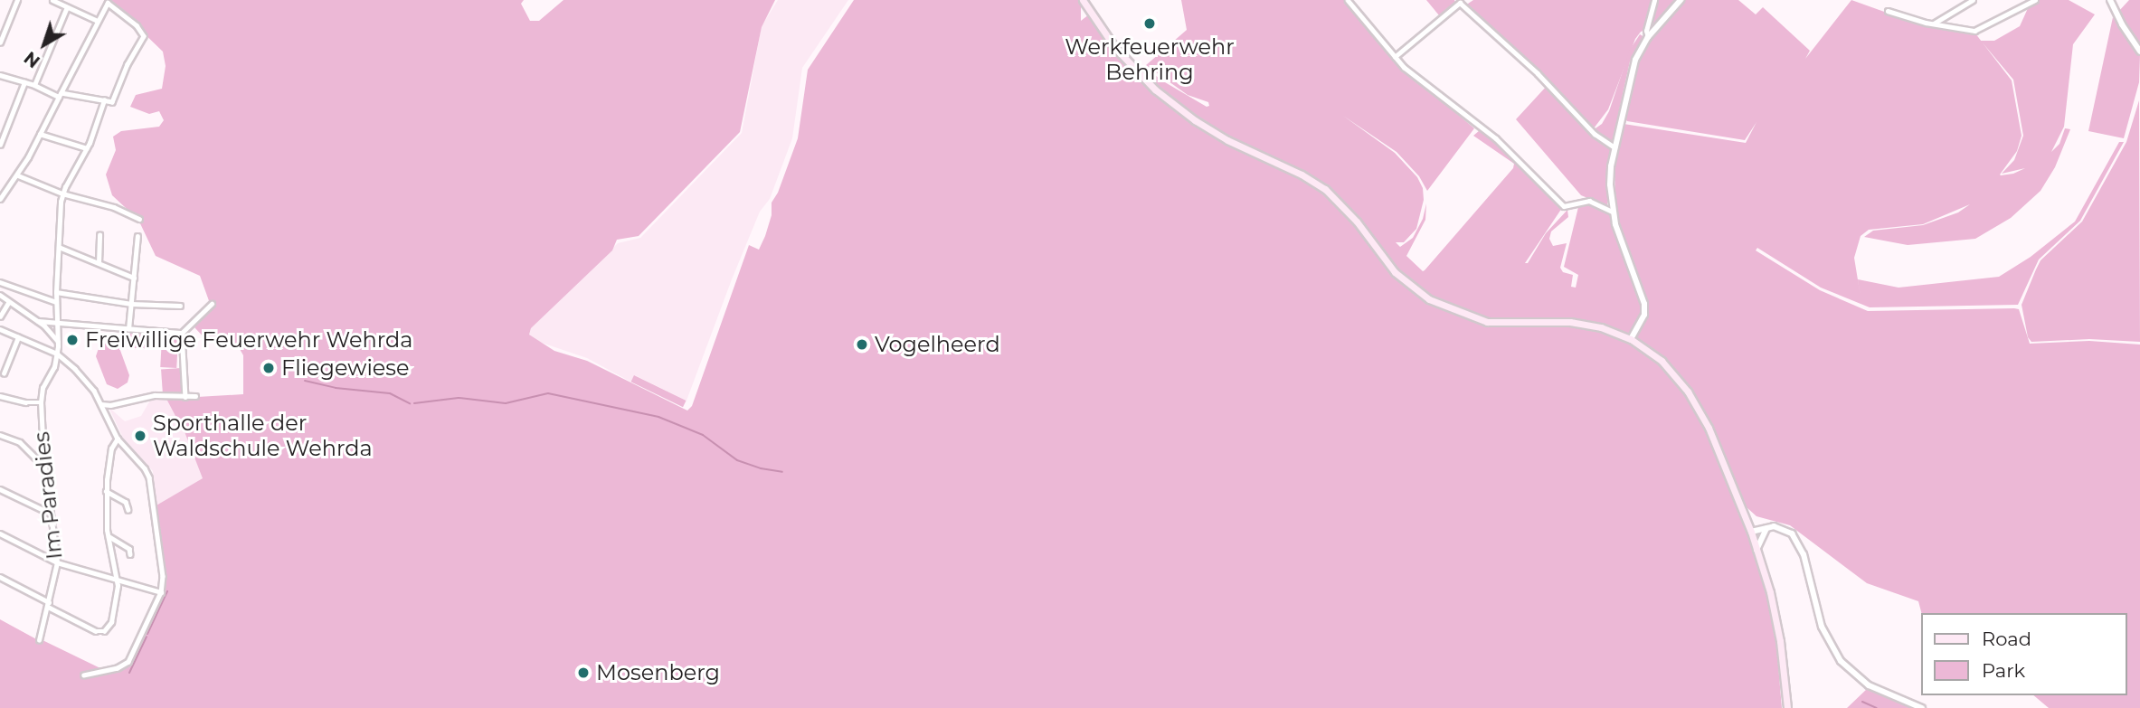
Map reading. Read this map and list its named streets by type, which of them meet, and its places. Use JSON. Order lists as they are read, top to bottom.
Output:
{
  "streets": {
    "street": ["Im Paradies"]
  },
  "places": [
    "Werkfeuerwehr Behring",
    "Freiwillige Feuerwehr Wehrda",
    "Vogelheerd",
    "Fliegewiese",
    "Sporthalle der Waldschule Wehrda",
    "Mosenberg"
  ],
  "legend": ["Road", "Park"],
  "north": "bottom left"
}
